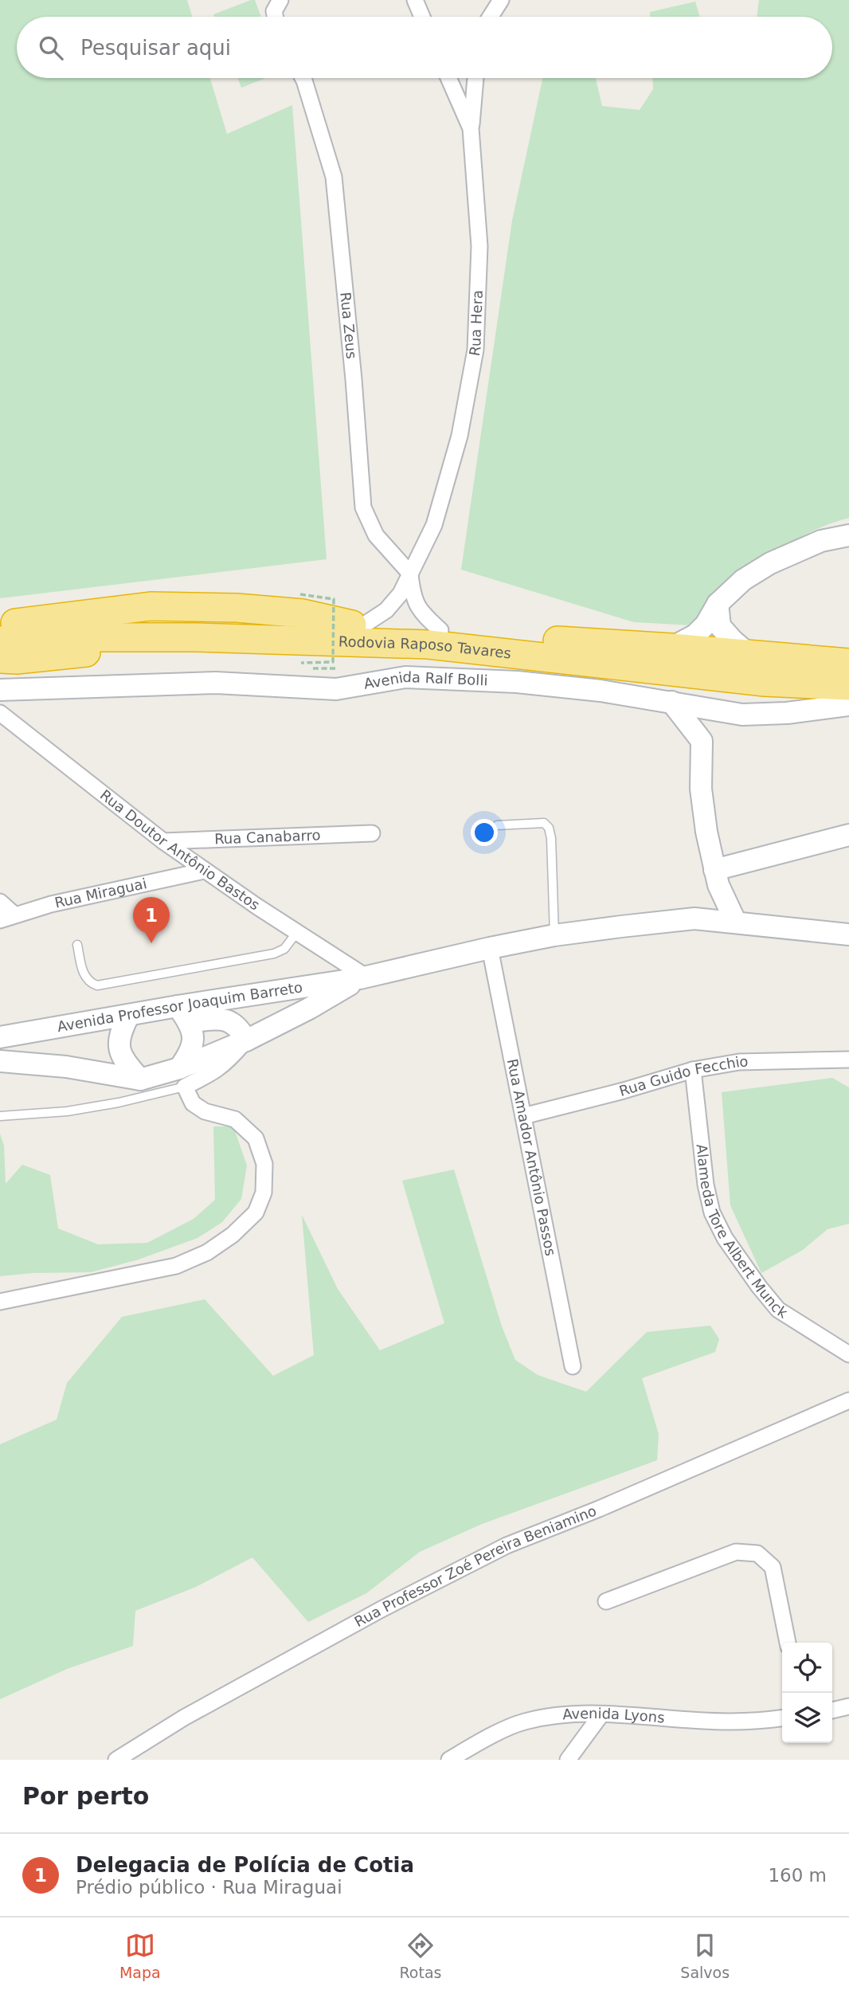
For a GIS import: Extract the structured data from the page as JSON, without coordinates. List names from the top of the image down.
{
  "streets": {
    "highway": ["Rodovia Raposo Tavares"],
    "main road": ["Avenida Ralf Bolli", "Avenida Professor Joaquim Barreto"],
    "street": [
      "Rua Hera",
      "Rua Zeus",
      "Rua Canabarro",
      "Rua Doutor Antônio Bastos",
      "Rua Miraguai",
      "Rua Guido Fecchio",
      "Rua Amador Antônio Passos",
      "Alameda Tore Albert Munck",
      "Rua Professor Zoé Pereira Beniamino",
      "Avenida Lyons"
    ]
  },
  "crossings": [
    ["Rua Hera", "Rua Zeus"],
    ["Rua Hera", "Rodovia Raposo Tavares"],
    ["Rua Canabarro", "Rua Doutor Antônio Bastos"],
    ["Rua Doutor Antônio Bastos", "Rua Miraguai"],
    ["Rua Doutor Antônio Bastos", "Avenida Professor Joaquim Barreto"],
    ["Avenida Professor Joaquim Barreto", "Rua Amador Antônio Passos"],
    ["Rua Guido Fecchio", "Rua Amador Antônio Passos"],
    ["Rua Guido Fecchio", "Alameda Tore Albert Munck"]
  ],
  "page": {
    "search": "Pesquisar aqui",
    "pins": "1",
    "heading": "Por perto",
    "list": [
      {
        "mark": "1",
        "name": "Delegacia de Polícia de Cotia",
        "note": "Prédio público · Rua Miraguai",
        "value": "160 m"
      }
    ],
    "nav": ["Mapa", "Rotas", "Salvos"]
  }
}
